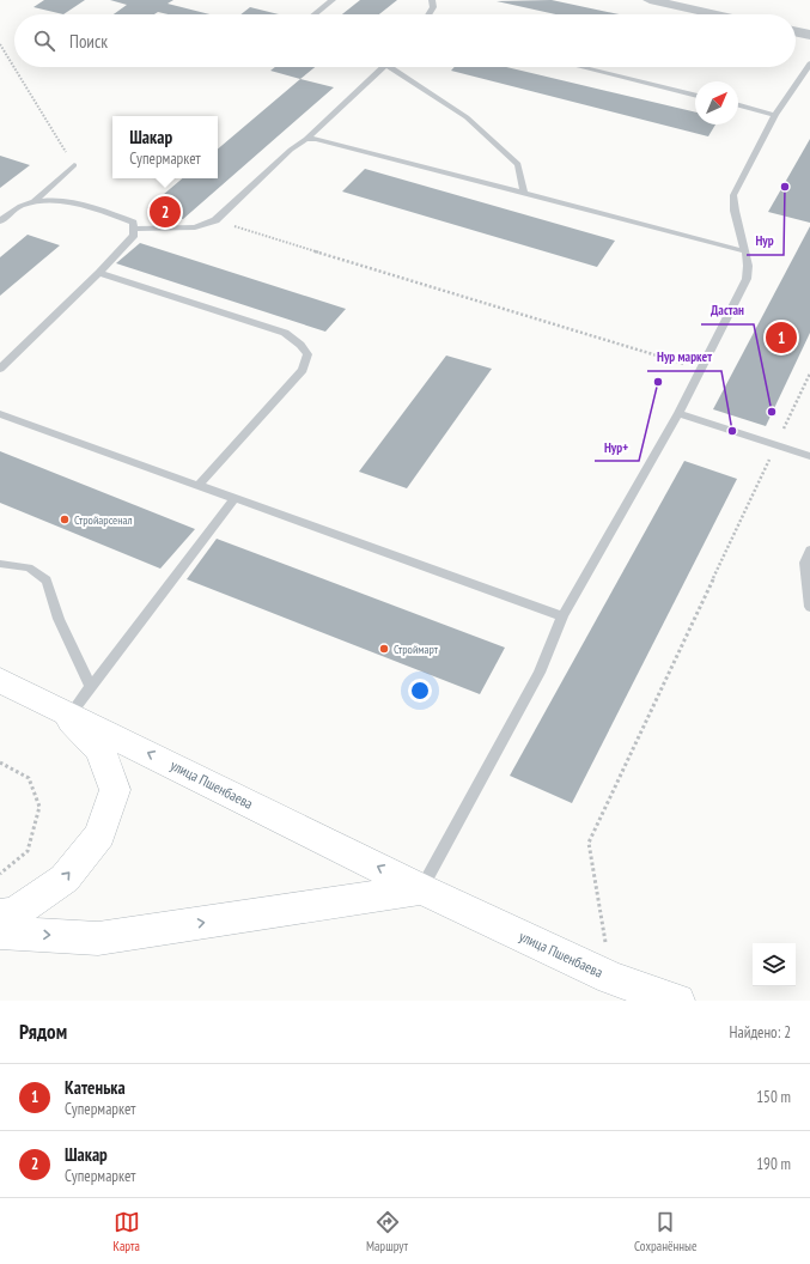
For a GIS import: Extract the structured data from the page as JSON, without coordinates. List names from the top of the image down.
{
  "streets": {
    "main road": ["улица Пшенбаева"]
  },
  "one_way": ["улица Пшенбаева"],
  "places": [
    "Нур",
    "Нур+",
    "Дастан",
    "Нур маркет",
    "Стройарсенал",
    "Строймарт"
  ],
  "north": "top right",
  "page": {
    "search": "Поиск",
    "popup": ["Шакар", "Супермаркет"],
    "pins": ["2", "1"],
    "heading": ["Рядом", "Найдено: 2"],
    "list": [
      {
        "mark": "1",
        "name": "Катенька",
        "note": "Супермаркет",
        "value": "150 m"
      },
      {
        "mark": "2",
        "name": "Шакар",
        "note": "Супермаркет",
        "value": "190 m"
      }
    ],
    "nav": ["Карта", "Маршрут", "Сохранённые"]
  }
}
